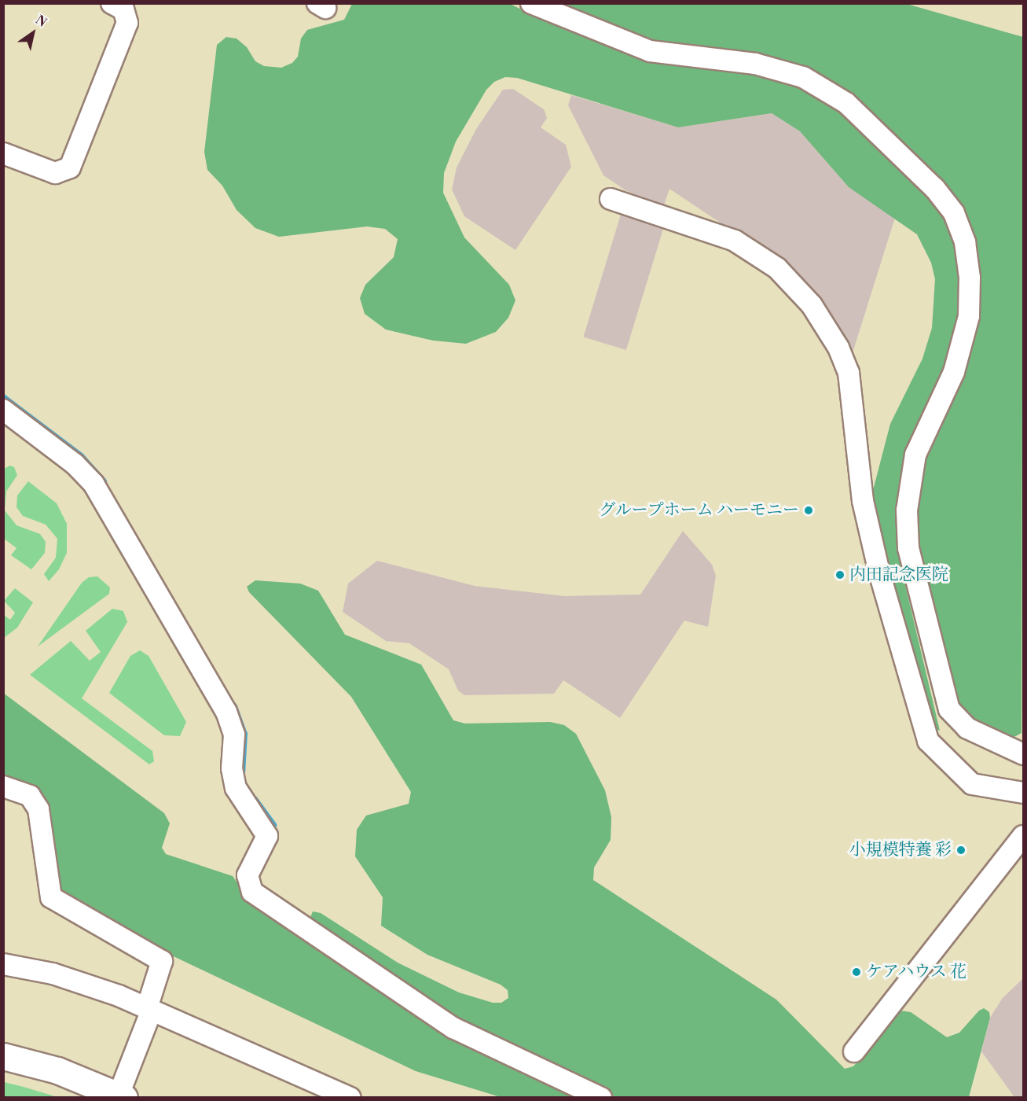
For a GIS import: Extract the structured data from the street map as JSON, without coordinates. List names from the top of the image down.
{
  "places": [
    "グループホーム ハーモニー",
    "内田記念医院",
    "小規模特養 彩",
    "ケアハウス 花"
  ],
  "north": "top right"
}
